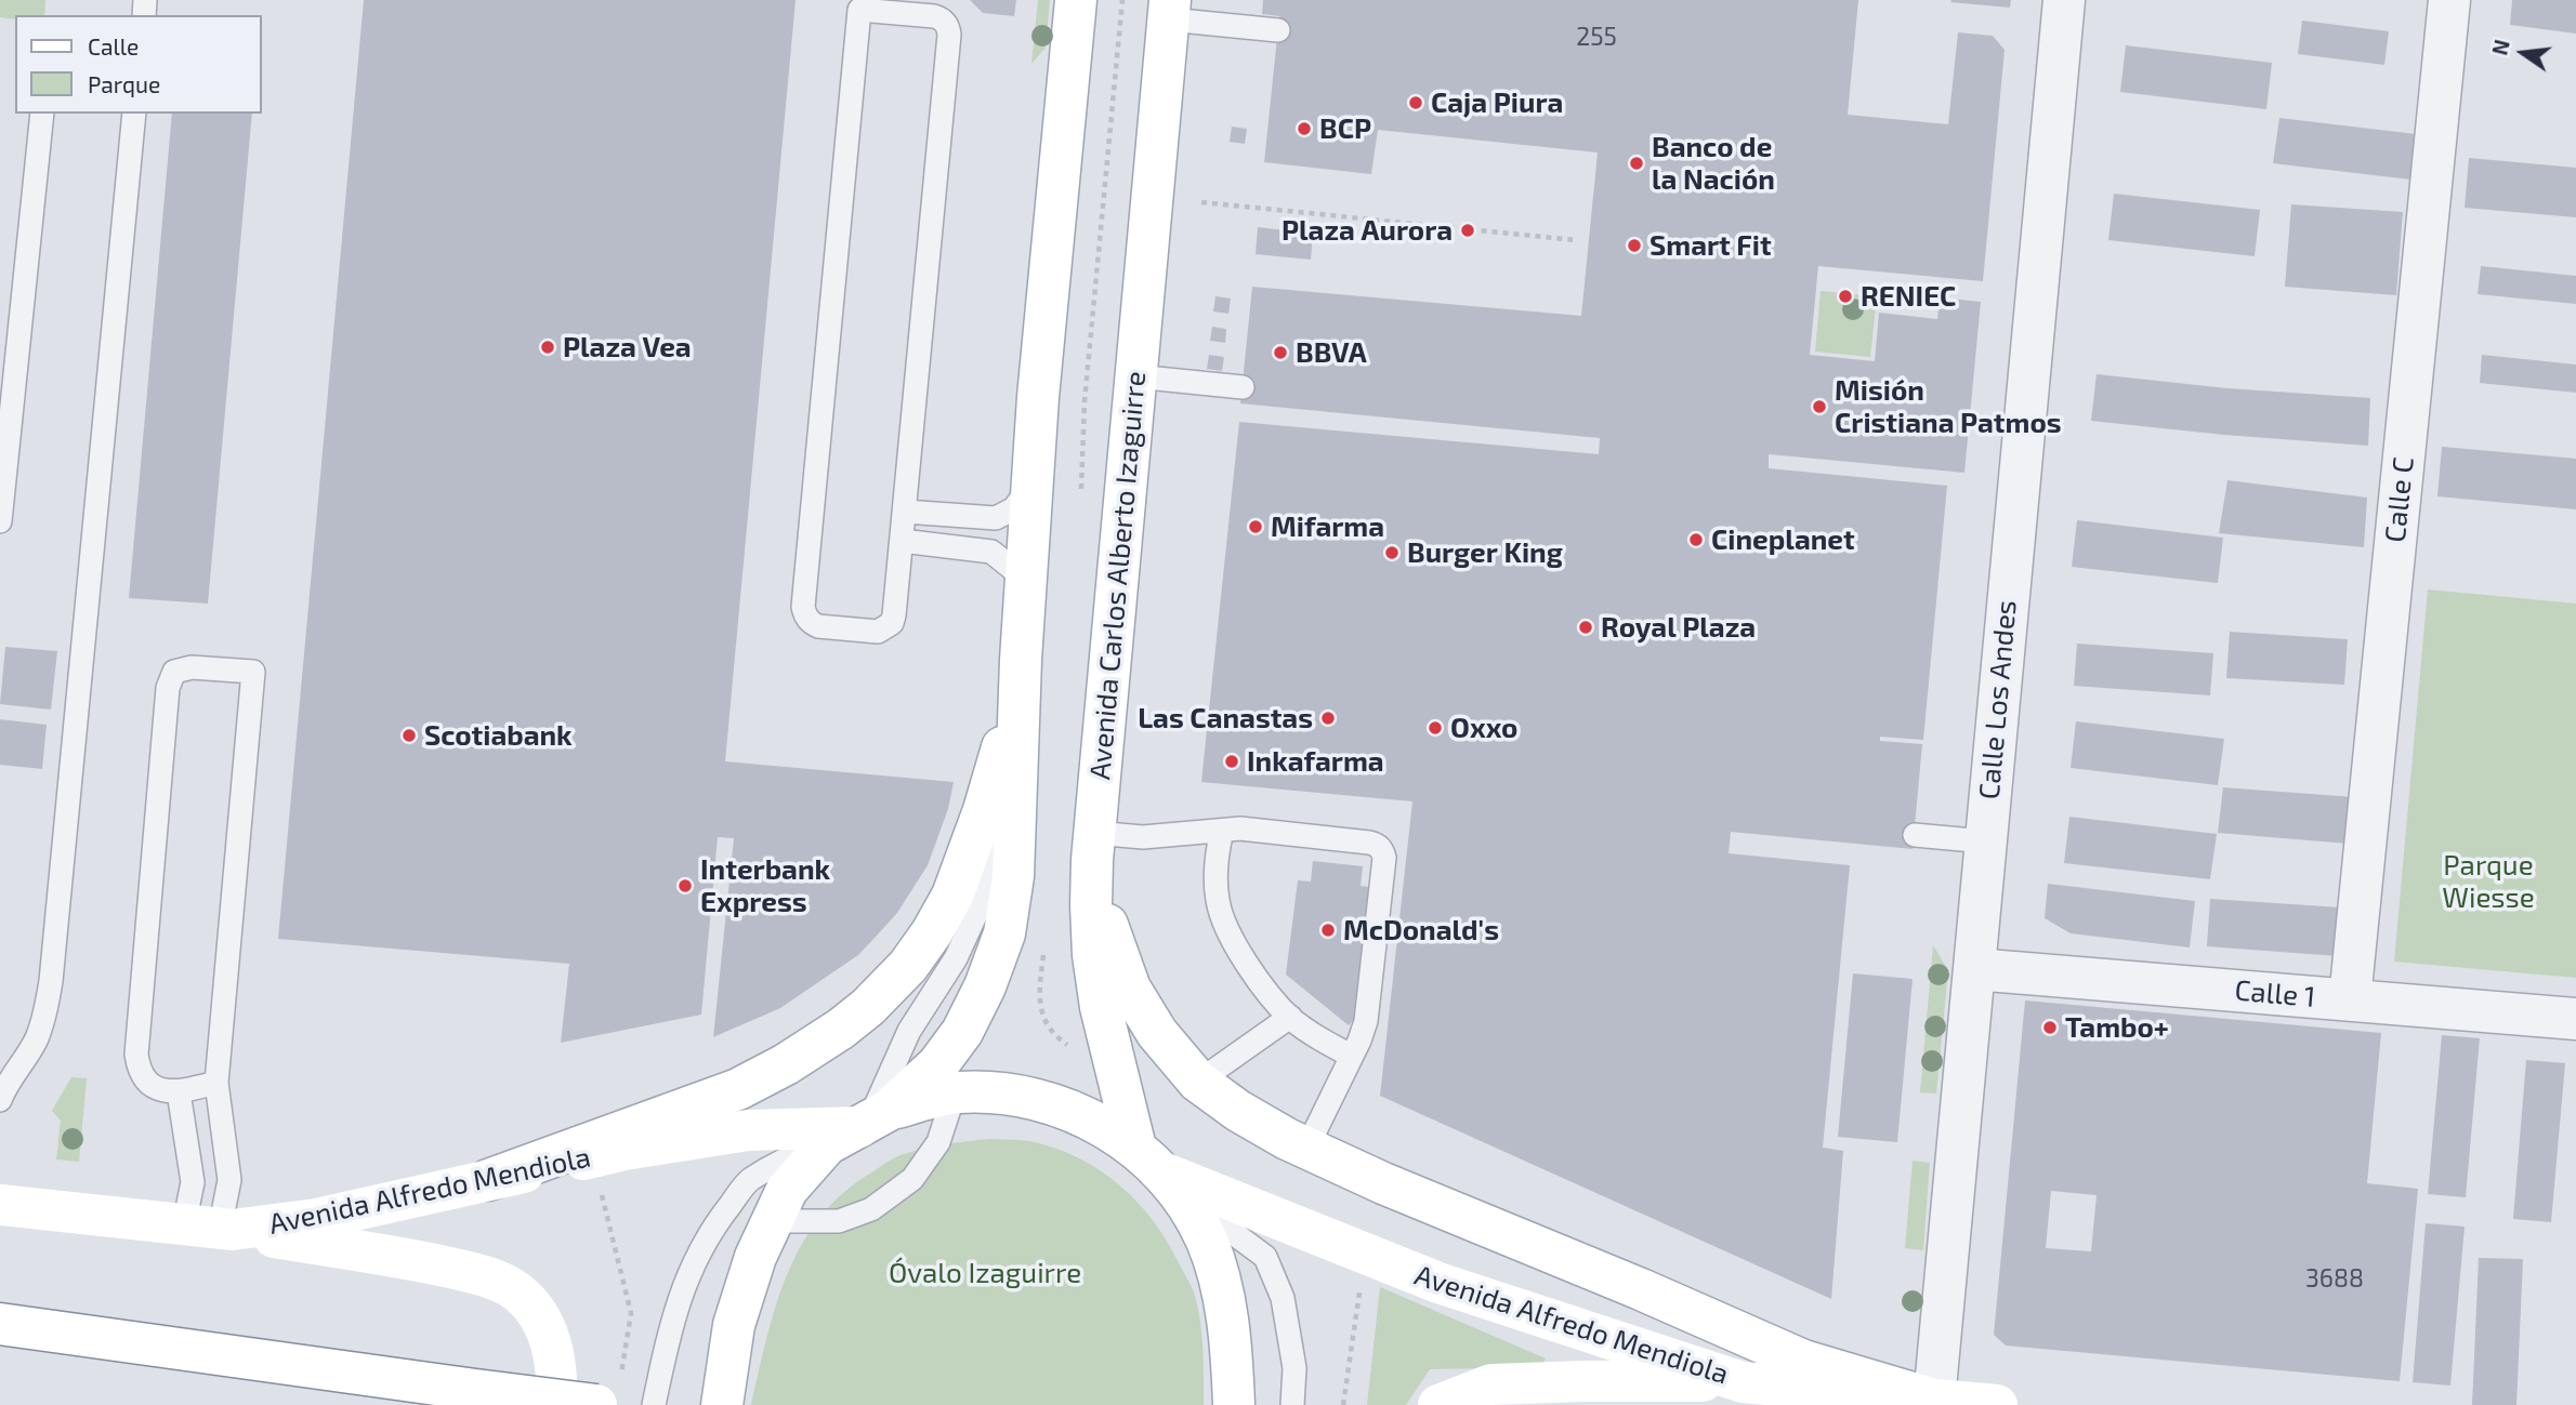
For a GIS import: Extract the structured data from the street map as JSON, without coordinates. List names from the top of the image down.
{
  "streets": {
    "main road": ["Avenida Carlos Alberto Izaguirre", "Avenida Alfredo Mendiola"],
    "street": ["Calle C", "Calle Los Andes", "Calle 1"]
  },
  "crossings": [
    ["Calle C", "Calle 1"],
    ["Avenida Carlos Alberto Izaguirre", "Avenida Alfredo Mendiola"],
    ["Calle Los Andes", "Calle 1"],
    ["Calle Los Andes", "Avenida Alfredo Mendiola"]
  ],
  "parks": ["Parque Wiesse", "Óvalo Izaguirre"],
  "places": [
    "Caja Piura",
    "BCP",
    "Banco de la Nación",
    "Plaza Aurora",
    "Smart Fit",
    "RENIEC",
    "Plaza Vea",
    "BBVA",
    "Misión Cristiana Patmos",
    "Mifarma",
    "Cineplanet",
    "Burger King",
    "Royal Plaza",
    "Las Canastas",
    "Oxxo",
    "Scotiabank",
    "Inkafarma",
    "Interbank Express",
    "McDonald's",
    "Tambo+"
  ],
  "house_numbers": ["255", "3688"],
  "legend": ["Calle", "Parque"],
  "north": "left"
}
